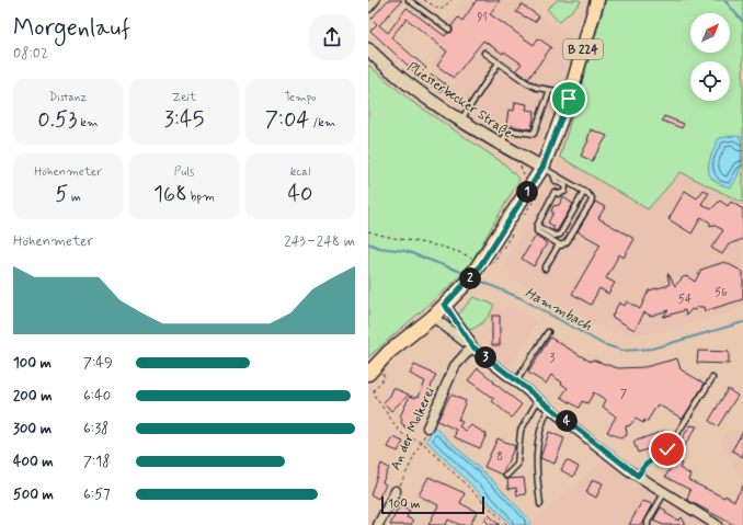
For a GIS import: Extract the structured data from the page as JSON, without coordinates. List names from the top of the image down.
{
  "streets": {
    "main road": ["B 224", "Pliesterbecker Straße"],
    "street": ["An der Molkerei"]
  },
  "crossings": [
    ["B 224", "Pliesterbecker Straße"]
  ],
  "water": ["Hammbach"],
  "house_numbers": [
    "91",
    "56",
    "54",
    "3",
    "7",
    "8"
  ],
  "scale_bar": "100 m",
  "north": "top right",
  "page": {
    "heading": ["Morgenlauf", "08:02"],
    "stats": [
      ["Distanz", "0.53 km"],
      ["Zeit", "3:45"],
      ["Tempo", "7:04 /km"],
      ["Höhenmeter", "5 m"],
      ["Puls", "168 bpm"],
      ["kcal", "40"]
    ],
    "pins": [
      "1",
      "2",
      "3",
      "4"
    ],
    "chart": ["Höhenmeter", "243–248 m"],
    "list": [
      {
        "name": "100 m",
        "note": "7:49"
      },
      {
        "name": "200 m",
        "note": "6:40"
      },
      {
        "name": "300 m",
        "note": "6:38"
      },
      {
        "name": "400 m",
        "note": "7:18"
      },
      {
        "name": "500 m",
        "note": "6:57"
      }
    ],
    "scale": "100 m"
  }
}
